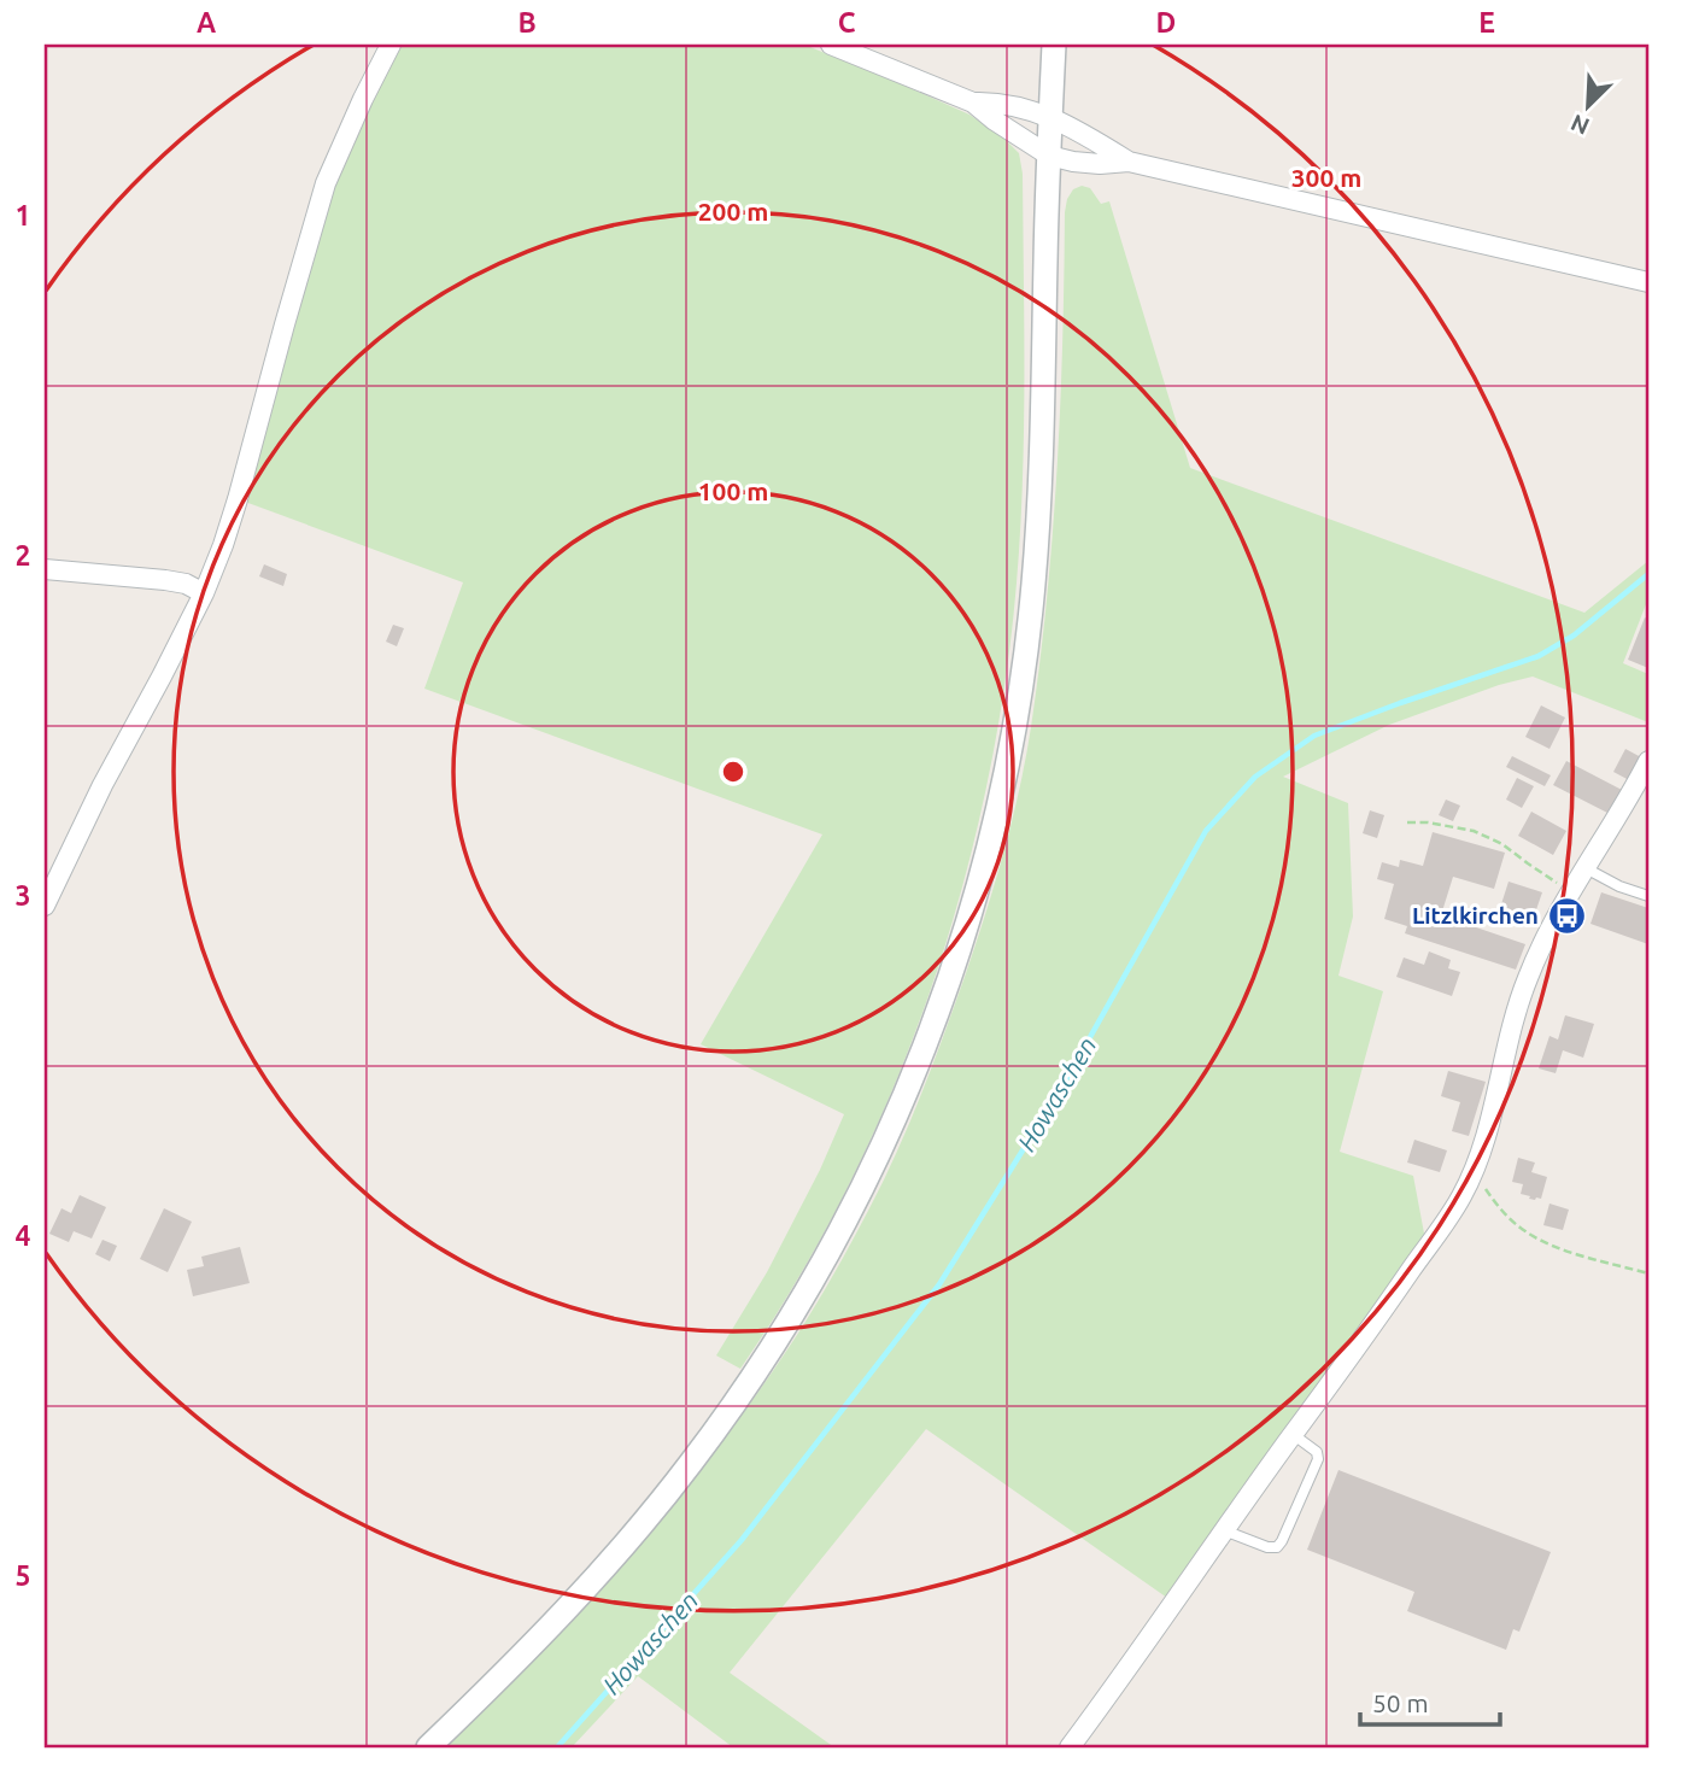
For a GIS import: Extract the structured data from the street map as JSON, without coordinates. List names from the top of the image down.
{
  "water": ["Howaschen"],
  "places": {
    "bus stop": ["Litzlkirchen"]
  },
  "scale_bar": "50 m",
  "north": "bottom left",
  "grid": {
    "columns": [
      "A",
      "B",
      "C",
      "D",
      "E"
    ],
    "rows": [
      "1",
      "2",
      "3",
      "4",
      "5"
    ]
  },
  "rings": ["300 m", "200 m", "100 m"]
}
